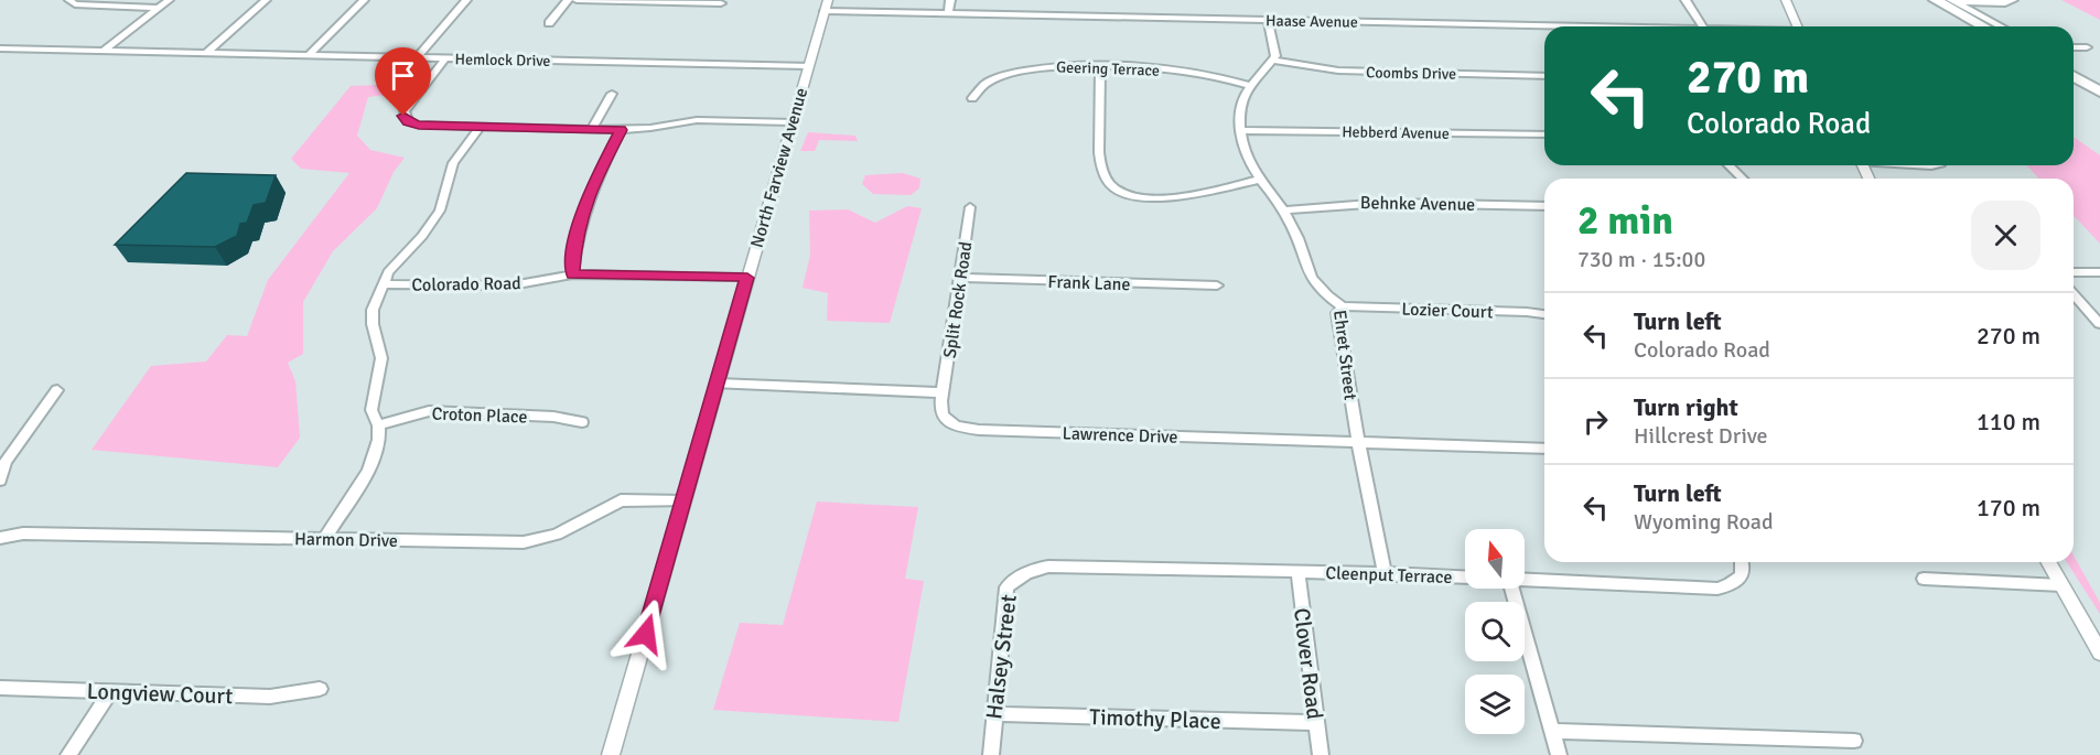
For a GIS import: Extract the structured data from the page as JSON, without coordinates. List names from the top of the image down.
{
  "streets": {
    "street": [
      "Haase Avenue",
      "Hemlock Drive",
      "Geering Terrace",
      "Coombs Drive",
      "Hebberd Avenue",
      "North Farview Avenue",
      "Behnke Avenue",
      "Frank Lane",
      "Colorado Road",
      "Split Rock Road",
      "Lozier Court",
      "Ehret Street",
      "Croton Place",
      "Lawrence Drive",
      "Harmon Drive",
      "Cleenput Terrace",
      "Halsey Street",
      "Clover Road",
      "Longview Court",
      "Timothy Place"
    ]
  },
  "crossings": [
    ["Haase Avenue", "North Farview Avenue"],
    ["Hemlock Drive", "North Farview Avenue"],
    ["Geering Terrace", "Ehret Street"],
    ["Coombs Drive", "Ehret Street"],
    ["Hebberd Avenue", "Ehret Street"],
    ["North Farview Avenue", "Colorado Road"],
    ["North Farview Avenue", "Harmon Drive"],
    ["Behnke Avenue", "Ehret Street"],
    ["Frank Lane", "Split Rock Road"],
    ["Split Rock Road", "Lawrence Drive"],
    ["Lozier Court", "Ehret Street"],
    ["Ehret Street", "Lawrence Drive"],
    ["Ehret Street", "Cleenput Terrace"],
    ["Cleenput Terrace", "Halsey Street"],
    ["Cleenput Terrace", "Clover Road"],
    ["Halsey Street", "Timothy Place"],
    ["Clover Road", "Timothy Place"]
  ],
  "north": "top",
  "page": {
    "turn": ["270 m", "Colorado Road"],
    "heading": ["2 min", "730 m · 15:00"],
    "list": [
      {
        "name": "Turn left",
        "note": "Colorado Road",
        "value": "270 m"
      },
      {
        "name": "Turn right",
        "note": "Hillcrest Drive",
        "value": "110 m"
      },
      {
        "name": "Turn left",
        "note": "Wyoming Road",
        "value": "170 m"
      }
    ]
  }
}
